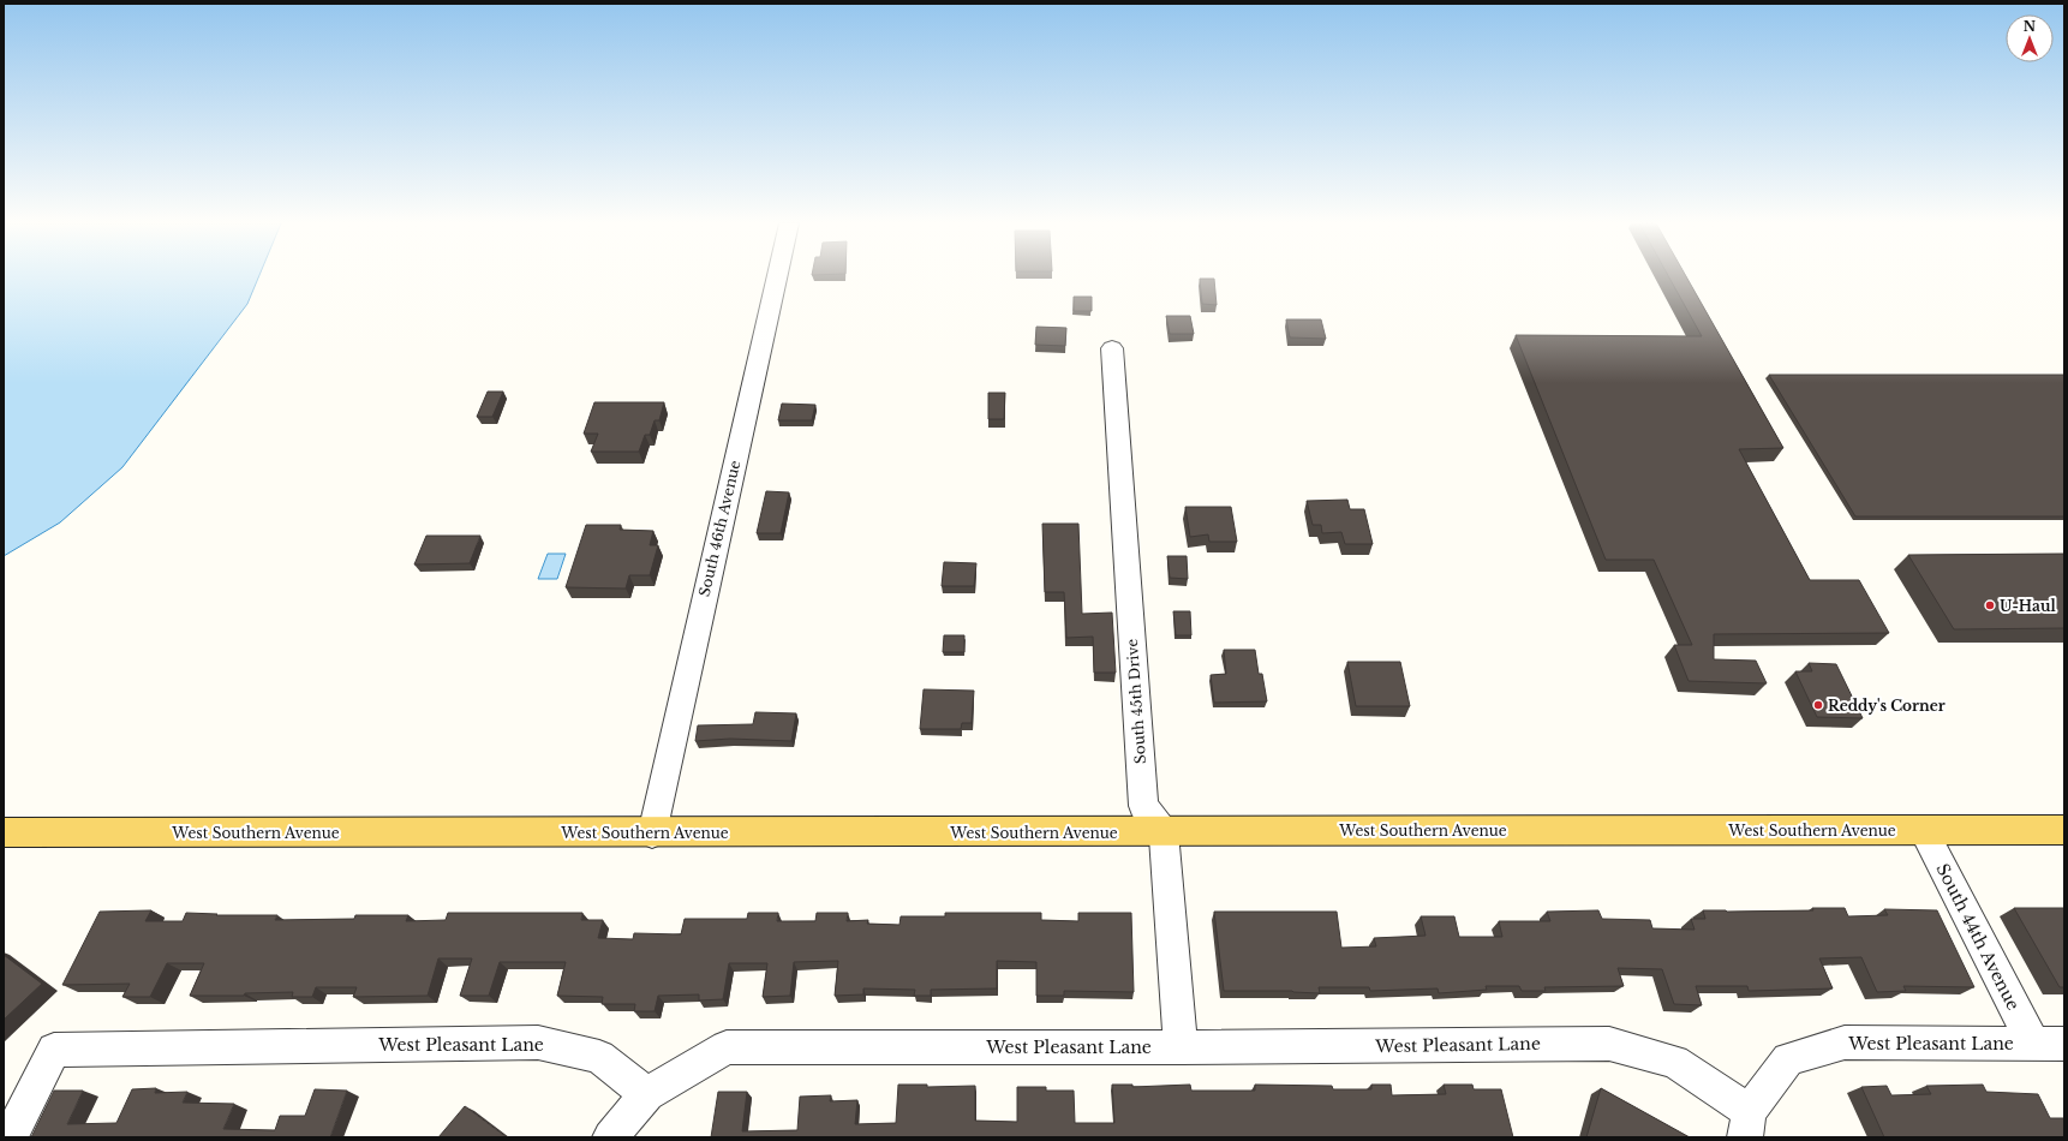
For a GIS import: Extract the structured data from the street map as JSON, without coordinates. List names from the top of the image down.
{
  "streets": {
    "main road": ["West Southern Avenue"],
    "street": [
      "South 46th Avenue",
      "South 45th Drive",
      "South 44th Avenue",
      "West Pleasant Lane"
    ]
  },
  "crossings": [
    ["South 46th Avenue", "West Southern Avenue"],
    ["South 45th Drive", "West Southern Avenue"],
    ["West Southern Avenue", "South 44th Avenue"],
    ["South 44th Avenue", "West Pleasant Lane"]
  ],
  "places": ["U-Haul", "Reddy's Corner"],
  "north": "top"
}
